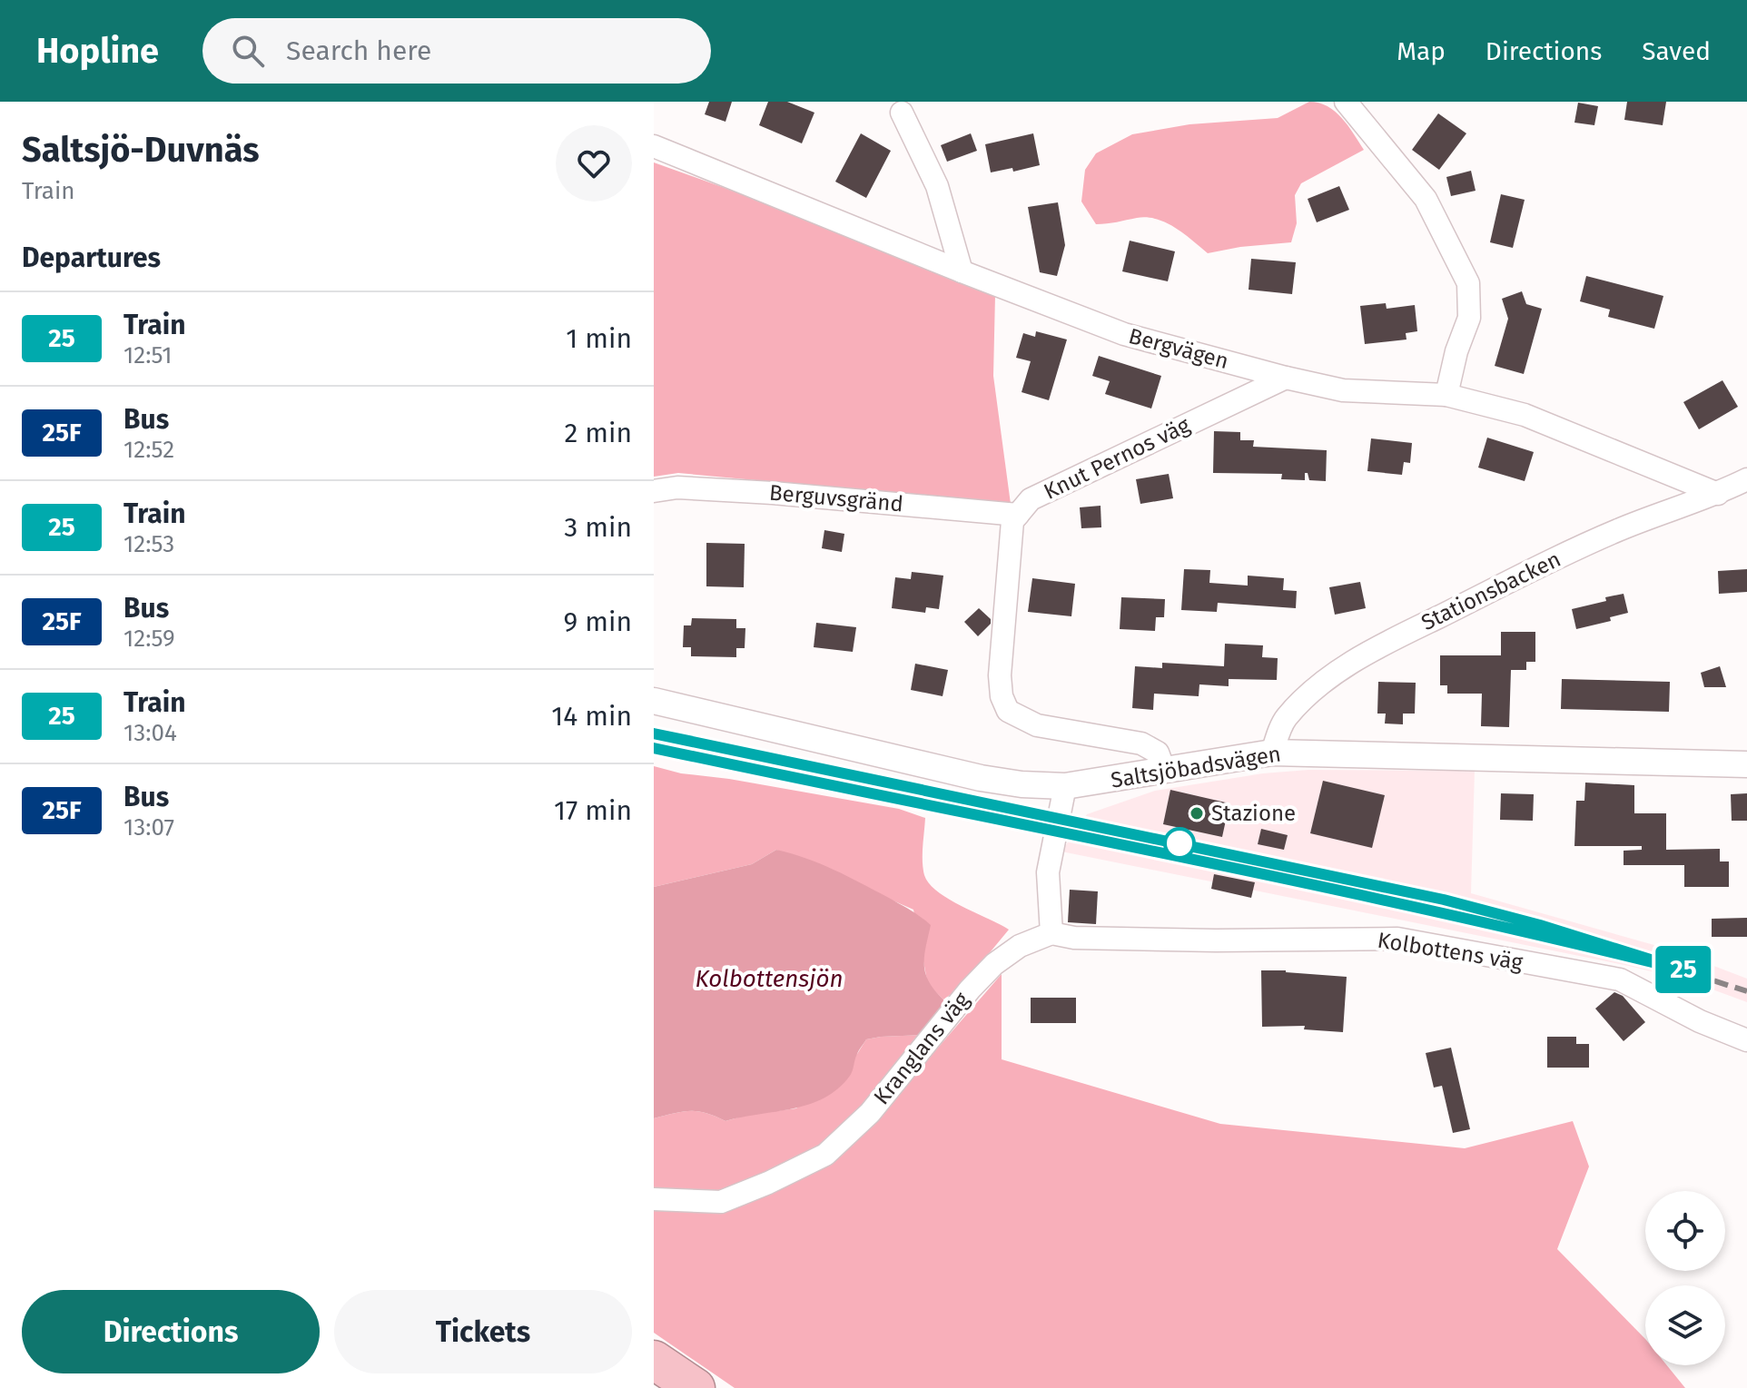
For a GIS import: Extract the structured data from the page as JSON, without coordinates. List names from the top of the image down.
{
  "streets": {
    "street": [
      "Bergvägen",
      "Knut Pernos väg",
      "Berguvsgränd",
      "Stationsbacken",
      "Saltsjöbadsvägen",
      "Kolbottens väg",
      "Kranglans väg"
    ]
  },
  "crossings": [
    ["Bergvägen", "Knut Pernos väg"],
    ["Bergvägen", "Stationsbacken"],
    ["Knut Pernos väg", "Berguvsgränd"],
    ["Stationsbacken", "Saltsjöbadsvägen"],
    ["Kolbottens väg", "Kranglans väg"]
  ],
  "water": ["Kolbottensjön"],
  "places": ["Stazione"],
  "page": {
    "header": "Hopline",
    "search": "Search here",
    "nav": ["Map", "Directions", "Saved"],
    "heading": [
      ["Saltsjö-Duvnäs", "Train"],
      "Departures"
    ],
    "on_map": "25",
    "list": [
      {
        "mark": "25",
        "name": "Train",
        "note": "12:51",
        "value": "1 min"
      },
      {
        "mark": "25F",
        "name": "Bus",
        "note": "12:52",
        "value": "2 min"
      },
      {
        "mark": "25",
        "name": "Train",
        "note": "12:53",
        "value": "3 min"
      },
      {
        "mark": "25F",
        "name": "Bus",
        "note": "12:59",
        "value": "9 min"
      },
      {
        "mark": "25",
        "name": "Train",
        "note": "13:04",
        "value": "14 min"
      },
      {
        "mark": "25F",
        "name": "Bus",
        "note": "13:07",
        "value": "17 min"
      }
    ],
    "buttons": ["Directions", "Tickets"]
  }
}
